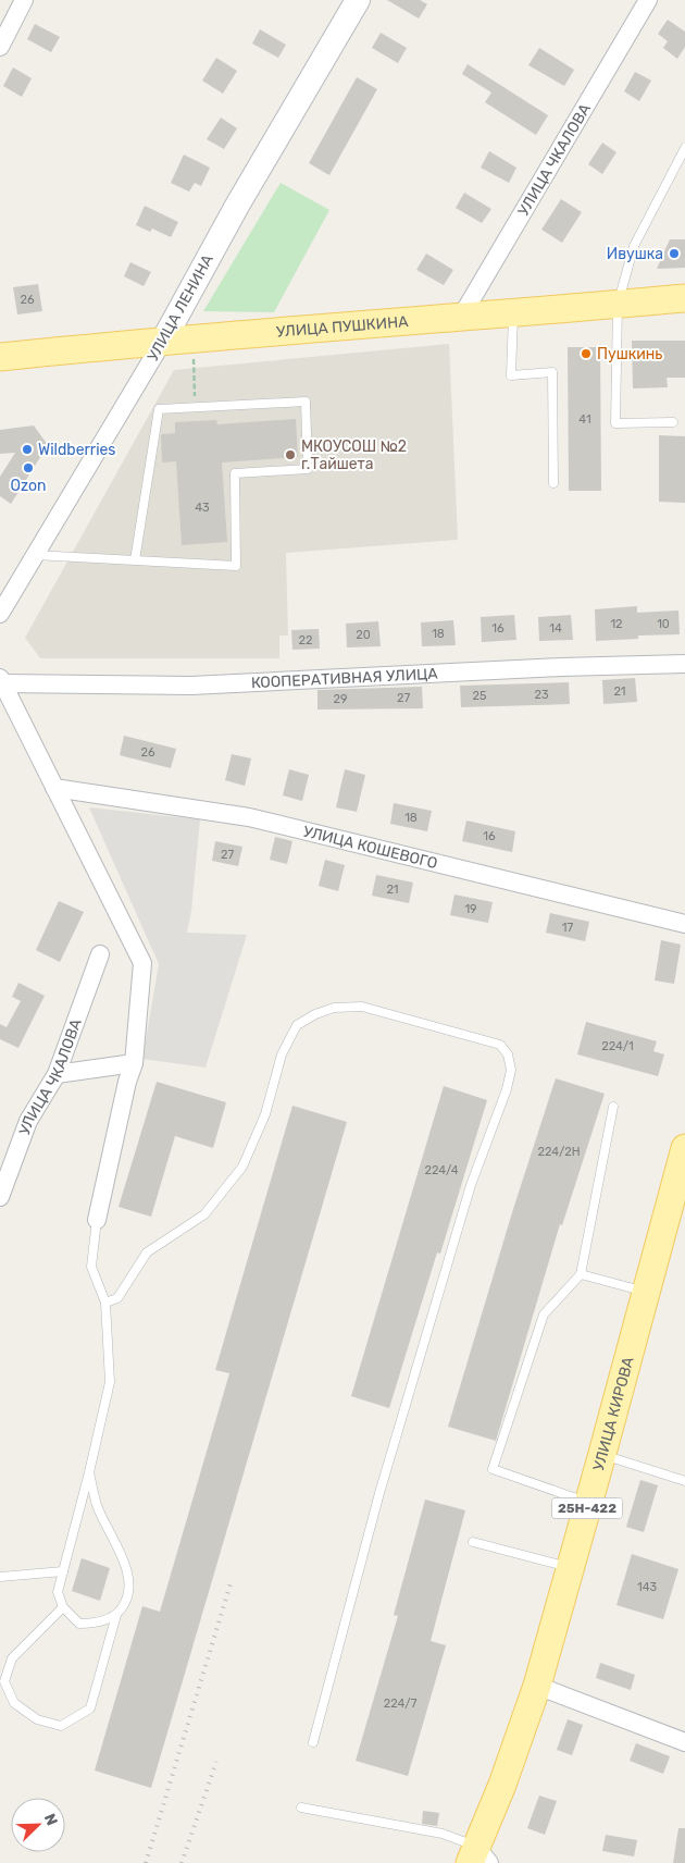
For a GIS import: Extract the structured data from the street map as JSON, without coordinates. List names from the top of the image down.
{
  "streets": {
    "main road": [
      "УЛИЦА ЛЕНИНА",
      "УЛИЦА ПУШКИНА",
      "УЛИЦА КИРОВА",
      "25Н-422"
    ],
    "street": ["УЛИЦА ЧКАЛОВА", "КООПЕРАТИВНАЯ УЛИЦА", "УЛИЦА КОШЕВОГО"]
  },
  "crossings": [
    ["УЛИЦА ЧКАЛОВА", "УЛИЦА ПУШКИНА"],
    ["УЛИЦА ЛЕНИНА", "УЛИЦА ПУШКИНА"]
  ],
  "places": [
    "Ивушка",
    "Пушкинь",
    "Wildberries",
    "МКОУСОШ №2 г.Тайшета",
    "Ozon"
  ],
  "house_numbers": [
    "26",
    "41",
    "43",
    "12",
    "10",
    "16",
    "14",
    "18",
    "20",
    "22",
    "21",
    "23",
    "25",
    "27",
    "29",
    "26",
    "18",
    "16",
    "27",
    "21",
    "19",
    "17",
    "224/1",
    "224/2Н",
    "224/4",
    "143",
    "224/7"
  ],
  "north": "top right"
}
